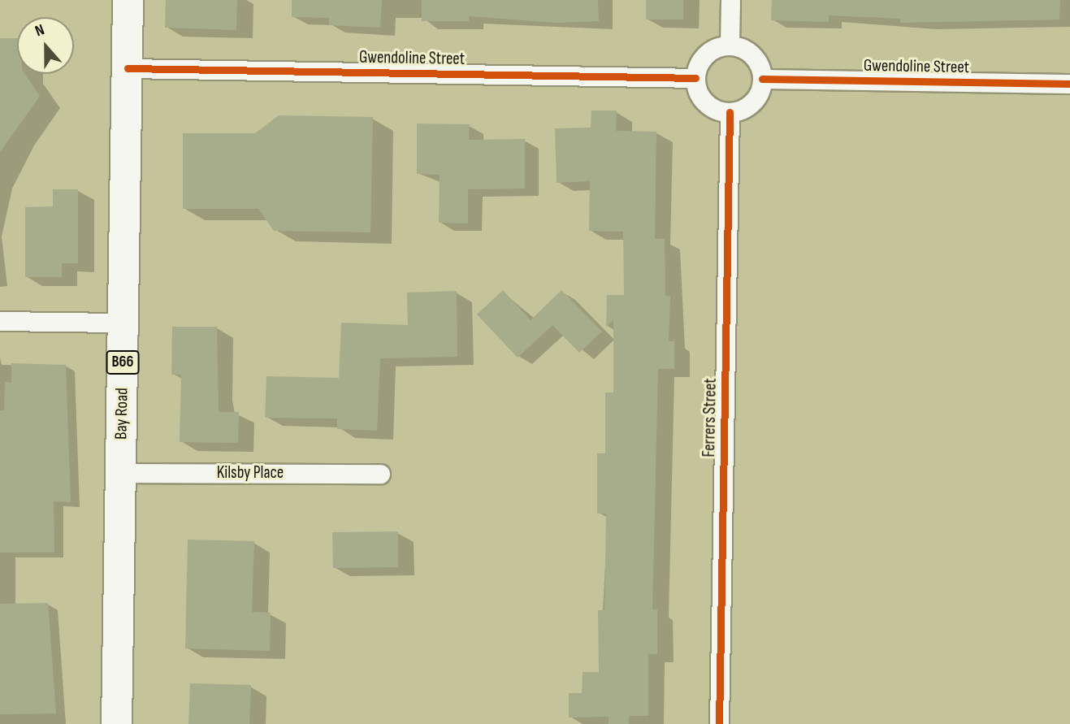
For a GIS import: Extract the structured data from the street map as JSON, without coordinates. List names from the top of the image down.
{
  "streets": {
    "main road": ["B66", "Bay Road"],
    "street": ["Gwendoline Street", "Ferrers Street", "Kilsby Place"]
  },
  "crossings": [
    ["Gwendoline Street", "Bay Road"],
    ["Gwendoline Street", "Ferrers Street"],
    ["Bay Road", "Kilsby Place"]
  ],
  "north": "top"
}
